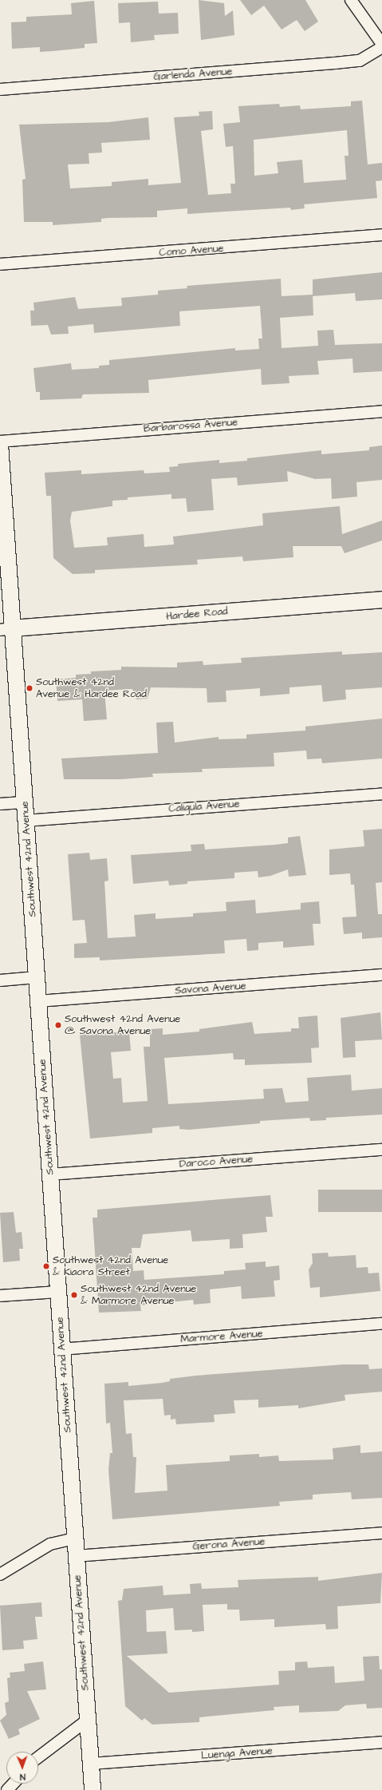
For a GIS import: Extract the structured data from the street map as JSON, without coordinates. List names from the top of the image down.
{
  "streets": {
    "main road": ["Hardee Road", "Southwest 42nd Avenue"],
    "street": [
      "Garlenda Avenue",
      "Como Avenue",
      "Barbarossa Avenue",
      "Caligula Avenue",
      "Savona Avenue",
      "Daroco Avenue",
      "Marmore Avenue",
      "Gerona Avenue",
      "Luenga Avenue"
    ]
  },
  "crossings": [
    ["Hardee Road", "Southwest 42nd Avenue"],
    ["Caligula Avenue", "Southwest 42nd Avenue"],
    ["Southwest 42nd Avenue", "Savona Avenue"],
    ["Southwest 42nd Avenue", "Daroco Avenue"],
    ["Southwest 42nd Avenue", "Marmore Avenue"],
    ["Southwest 42nd Avenue", "Gerona Avenue"],
    ["Southwest 42nd Avenue", "Luenga Avenue"]
  ],
  "places": [
    "Southwest 42nd Avenue & Hardee Road",
    "Southwest 42nd Avenue @ Savona Avenue",
    "Southwest 42nd Avenue & Kiaora Street",
    "Southwest 42nd Avenue & Marmore Avenue"
  ],
  "north": "bottom"
}
